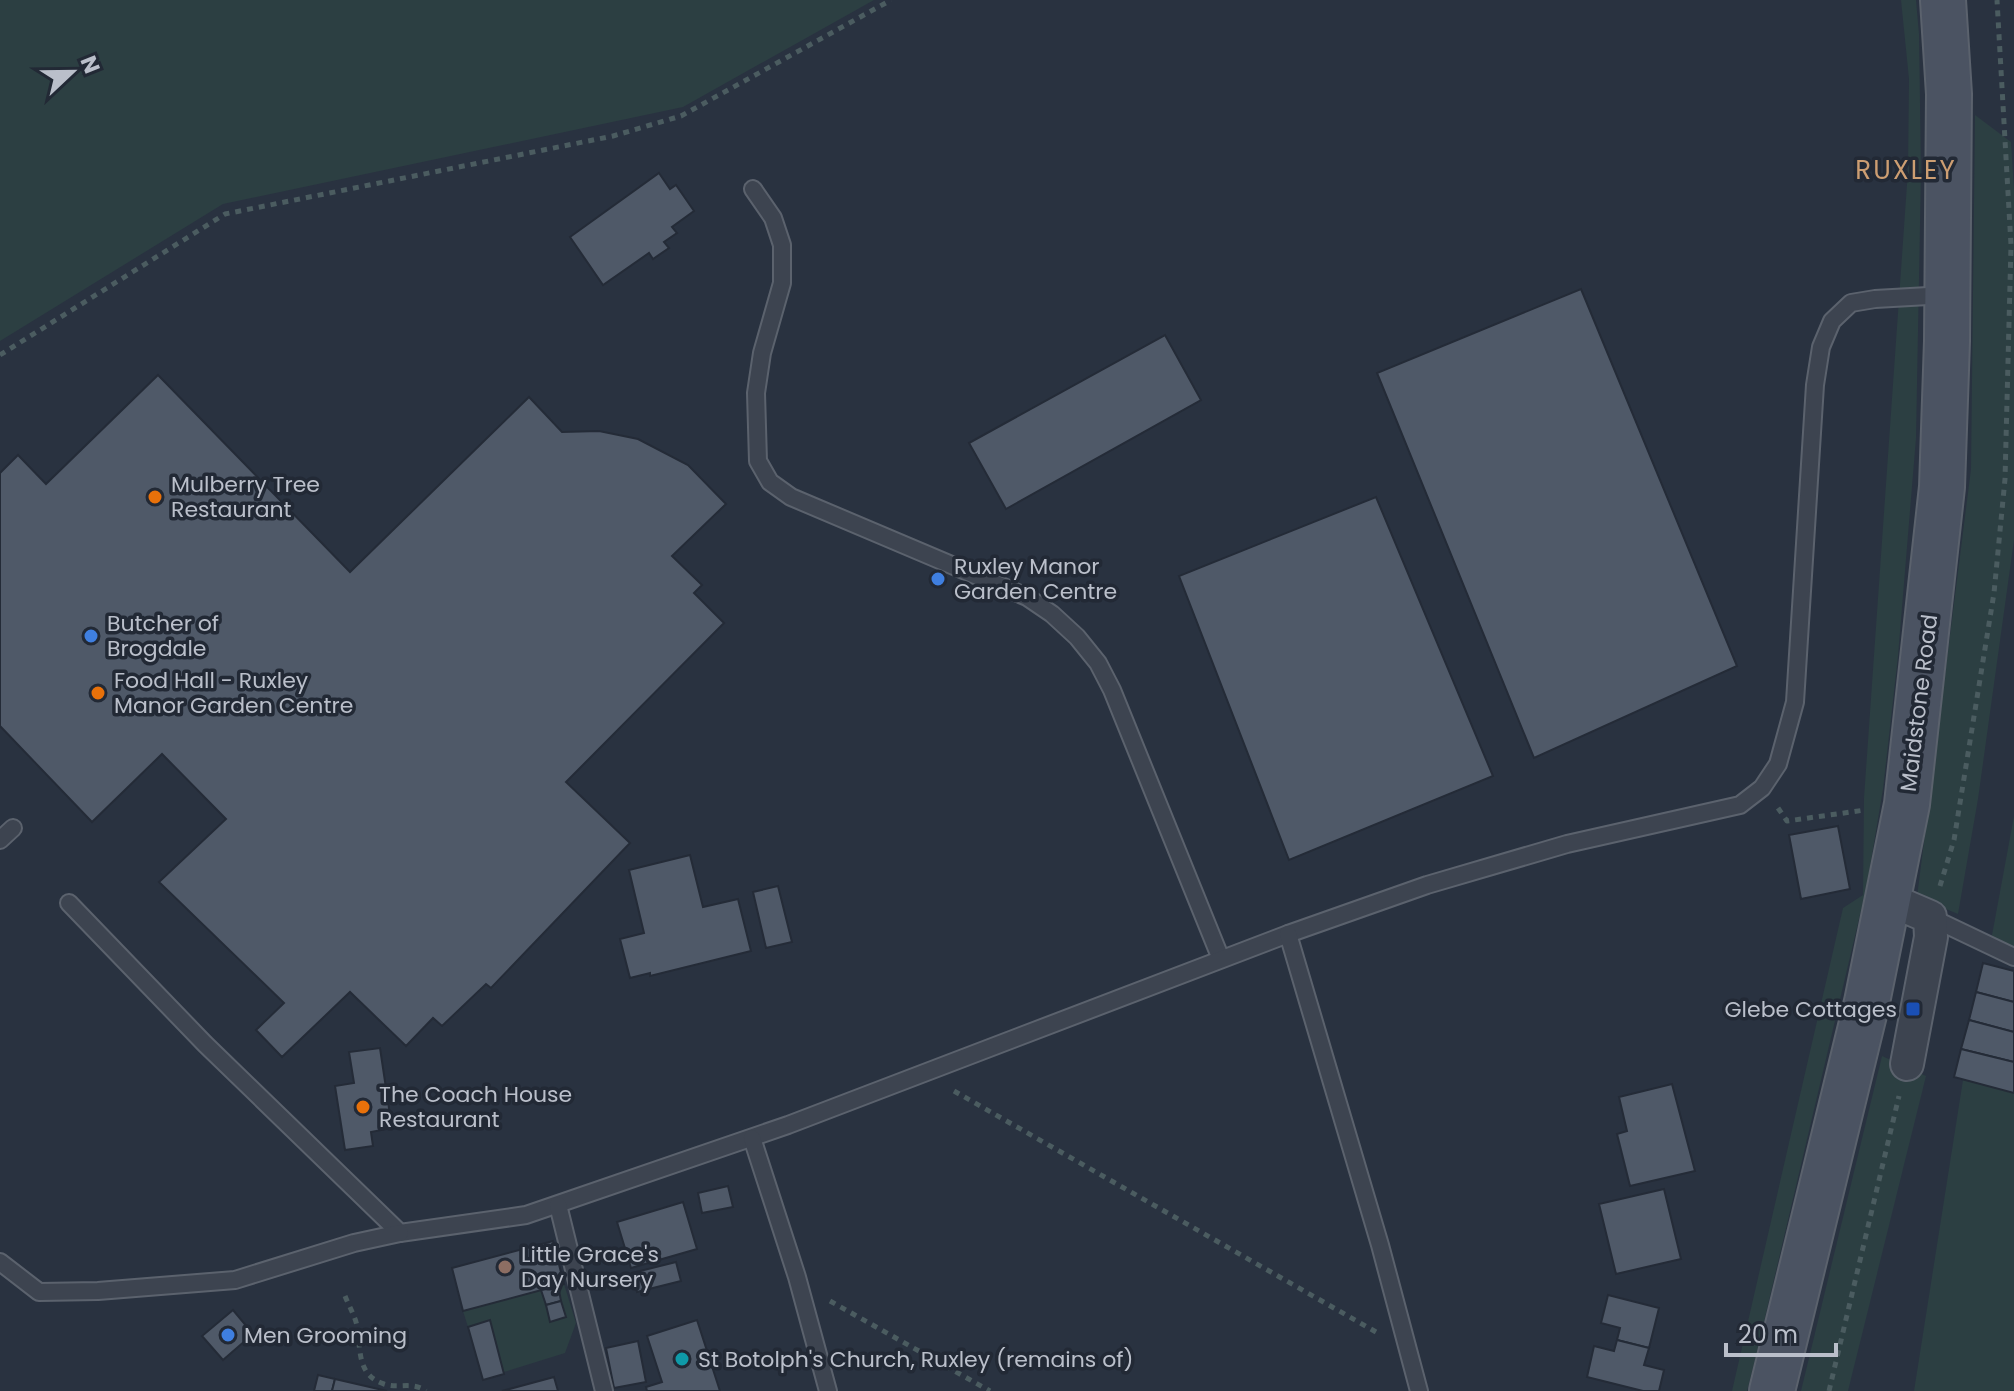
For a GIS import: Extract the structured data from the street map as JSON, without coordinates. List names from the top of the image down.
{
  "streets": {
    "main road": ["Maidstone Road"]
  },
  "districts": ["RUXLEY"],
  "places": {
    "other": [
      "Mulberry Tree Restaurant",
      "Ruxley Manor Garden Centre",
      "Butcher of Brogdale",
      "Food Hall - Ruxley Manor Garden Centre",
      "The Coach House Restaurant",
      "Little Grace's Day Nursery",
      "Men Grooming",
      "St Botolph's Church, Ruxley (remains of)"
    ],
    "transit": ["Glebe Cottages"]
  },
  "scale_bar": "20 m",
  "north": "right"
}
